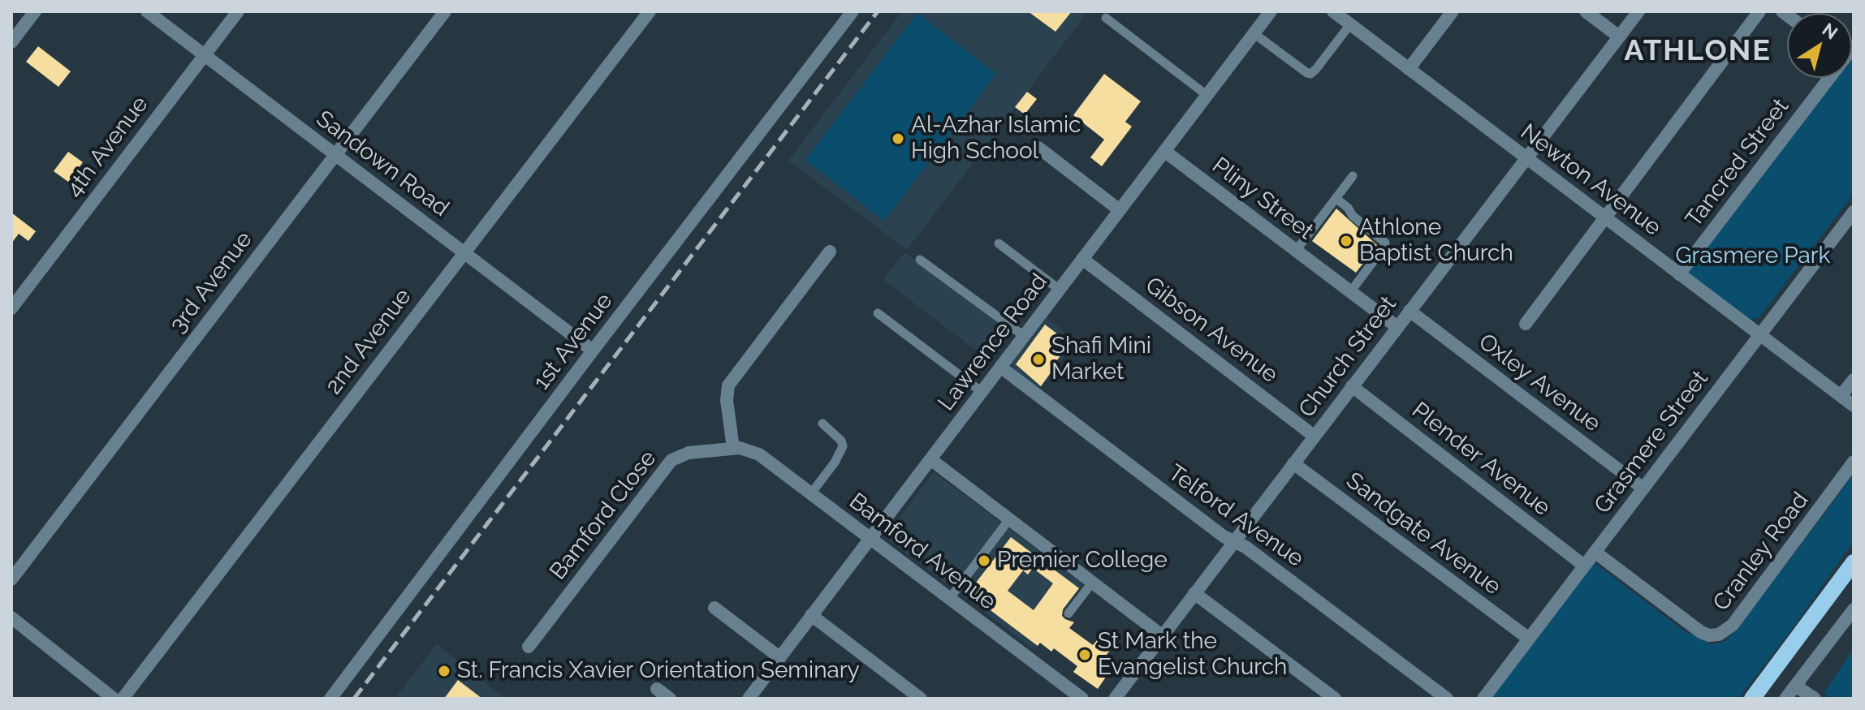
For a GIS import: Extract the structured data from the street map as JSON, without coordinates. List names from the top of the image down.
{
  "streets": {
    "street": [
      "4th Avenue",
      "Tancred Street",
      "Sandown Road",
      "Newton Avenue",
      "Pliny Street",
      "3rd Avenue",
      "Gibson Avenue",
      "2nd Avenue",
      "1st Avenue",
      "Lawrence Road",
      "Church Street",
      "Oxley Avenue",
      "Grasmere Street",
      "Plender Avenue",
      "Bamford Close",
      "Telford Avenue",
      "Sandgate Avenue",
      "Bamford Avenue",
      "Cranley Road"
    ]
  },
  "crossings": [
    ["4th Avenue", "Sandown Road"],
    ["Tancred Street", "Newton Avenue"],
    ["Sandown Road", "3rd Avenue"],
    ["Sandown Road", "2nd Avenue"],
    ["Sandown Road", "1st Avenue"],
    ["Newton Avenue", "Church Street"],
    ["Newton Avenue", "Grasmere Street"],
    ["Pliny Street", "Lawrence Road"],
    ["Pliny Street", "Church Street"],
    ["Gibson Avenue", "Lawrence Road"],
    ["Gibson Avenue", "Church Street"],
    ["Lawrence Road", "Telford Avenue"],
    ["Lawrence Road", "Bamford Avenue"],
    ["Church Street", "Oxley Avenue"],
    ["Church Street", "Plender Avenue"],
    ["Church Street", "Telford Avenue"],
    ["Church Street", "Sandgate Avenue"],
    ["Oxley Avenue", "Grasmere Street"],
    ["Grasmere Street", "Plender Avenue"],
    ["Grasmere Street", "Sandgate Avenue"],
    ["Grasmere Street", "Cranley Road"],
    ["Bamford Close", "Bamford Avenue"]
  ],
  "districts": ["ATHLONE"],
  "parks": ["Grasmere Park"],
  "places": [
    "Al-Azhar Islamic High School",
    "Athlone Baptist Church",
    "Shafi Mini Market",
    "Premier College",
    "St Mark the Evangelist Church",
    "St. Francis Xavier Orientation Seminary"
  ],
  "north": "top right"
}
